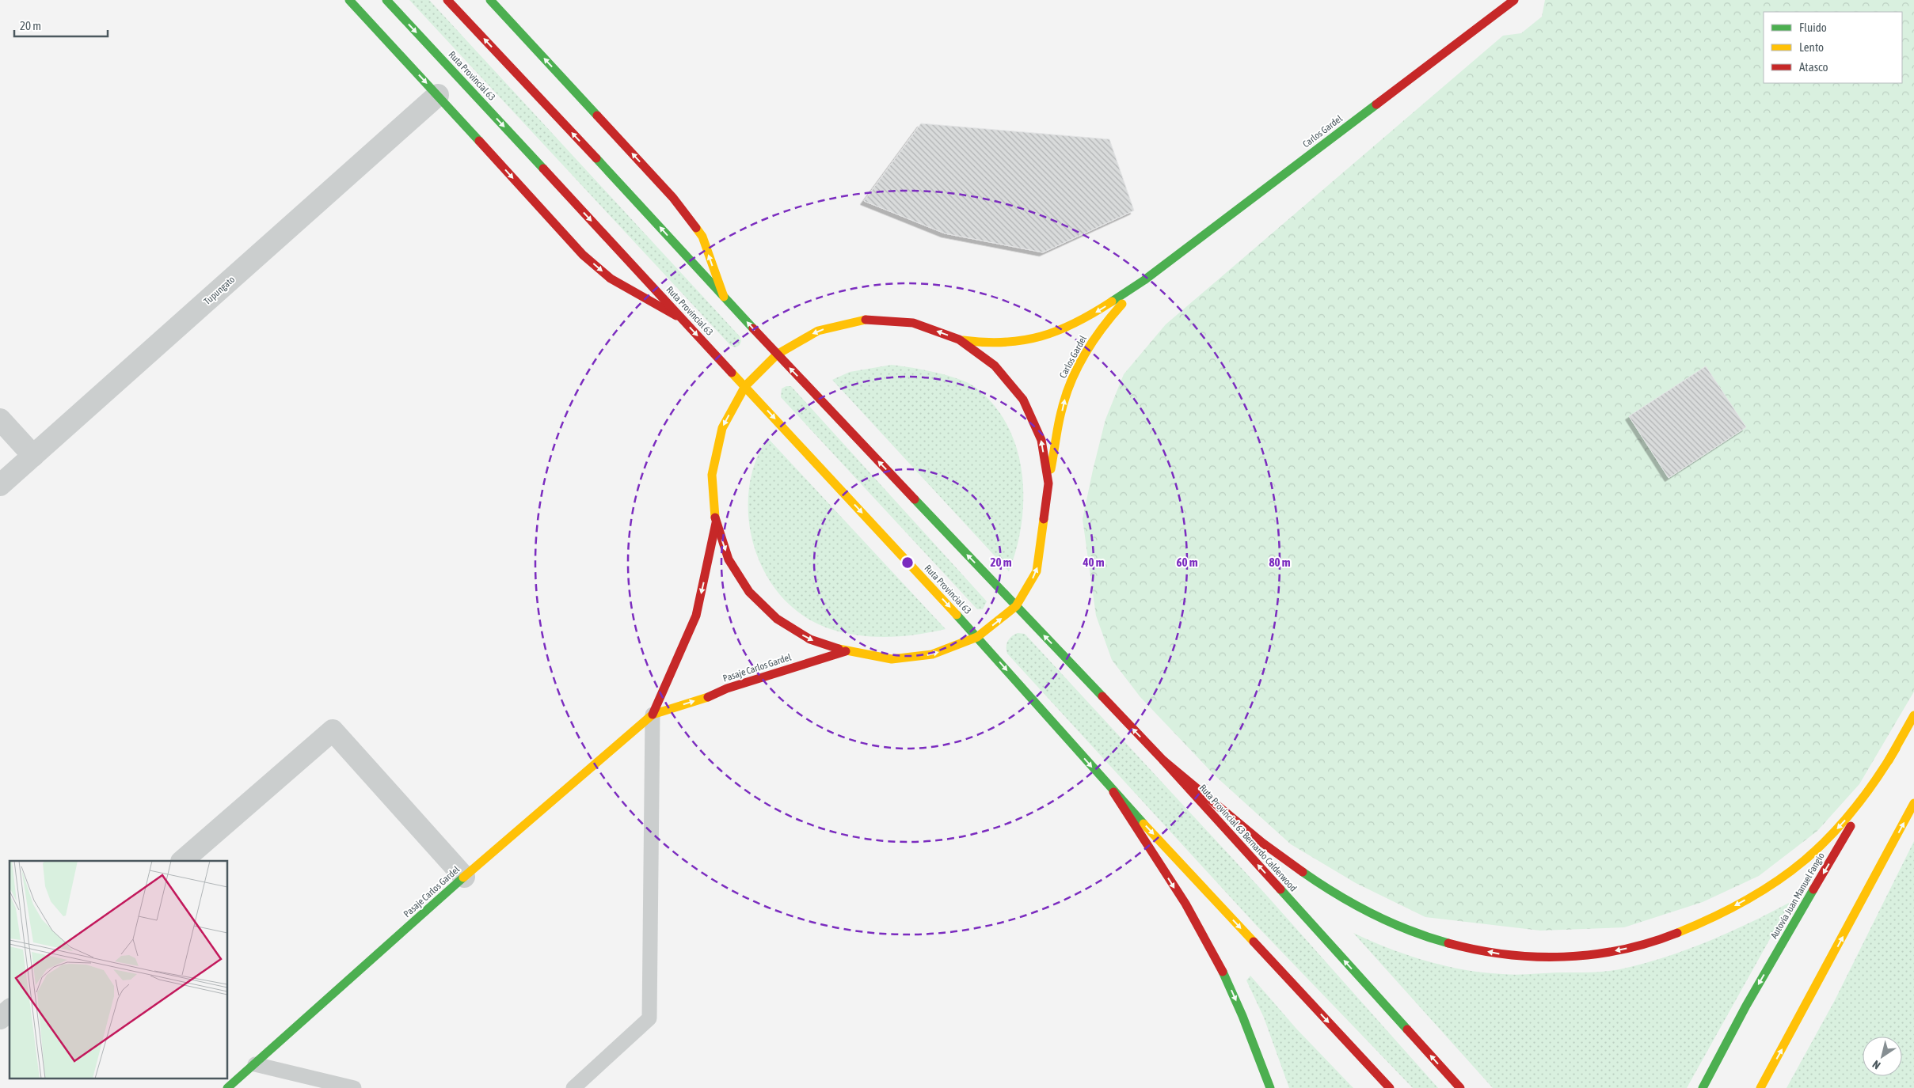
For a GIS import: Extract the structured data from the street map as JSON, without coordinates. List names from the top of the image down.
{
  "streets": {
    "main road": [
      "Ruta Provincial 63",
      "Carlos Gardel",
      "Pasaje Carlos Gardel",
      "Ruta Provincial 63 Bernardo Calderwood",
      "Autovía Juan Manuel Fangio"
    ],
    "street": ["Tupungato"]
  },
  "legend": ["Fluido", "Lento", "Atasco"],
  "scale_bar": "20 m",
  "north": "bottom left",
  "rings": [
    "20 m",
    "40 m",
    "60 m",
    "80 m"
  ]
}
